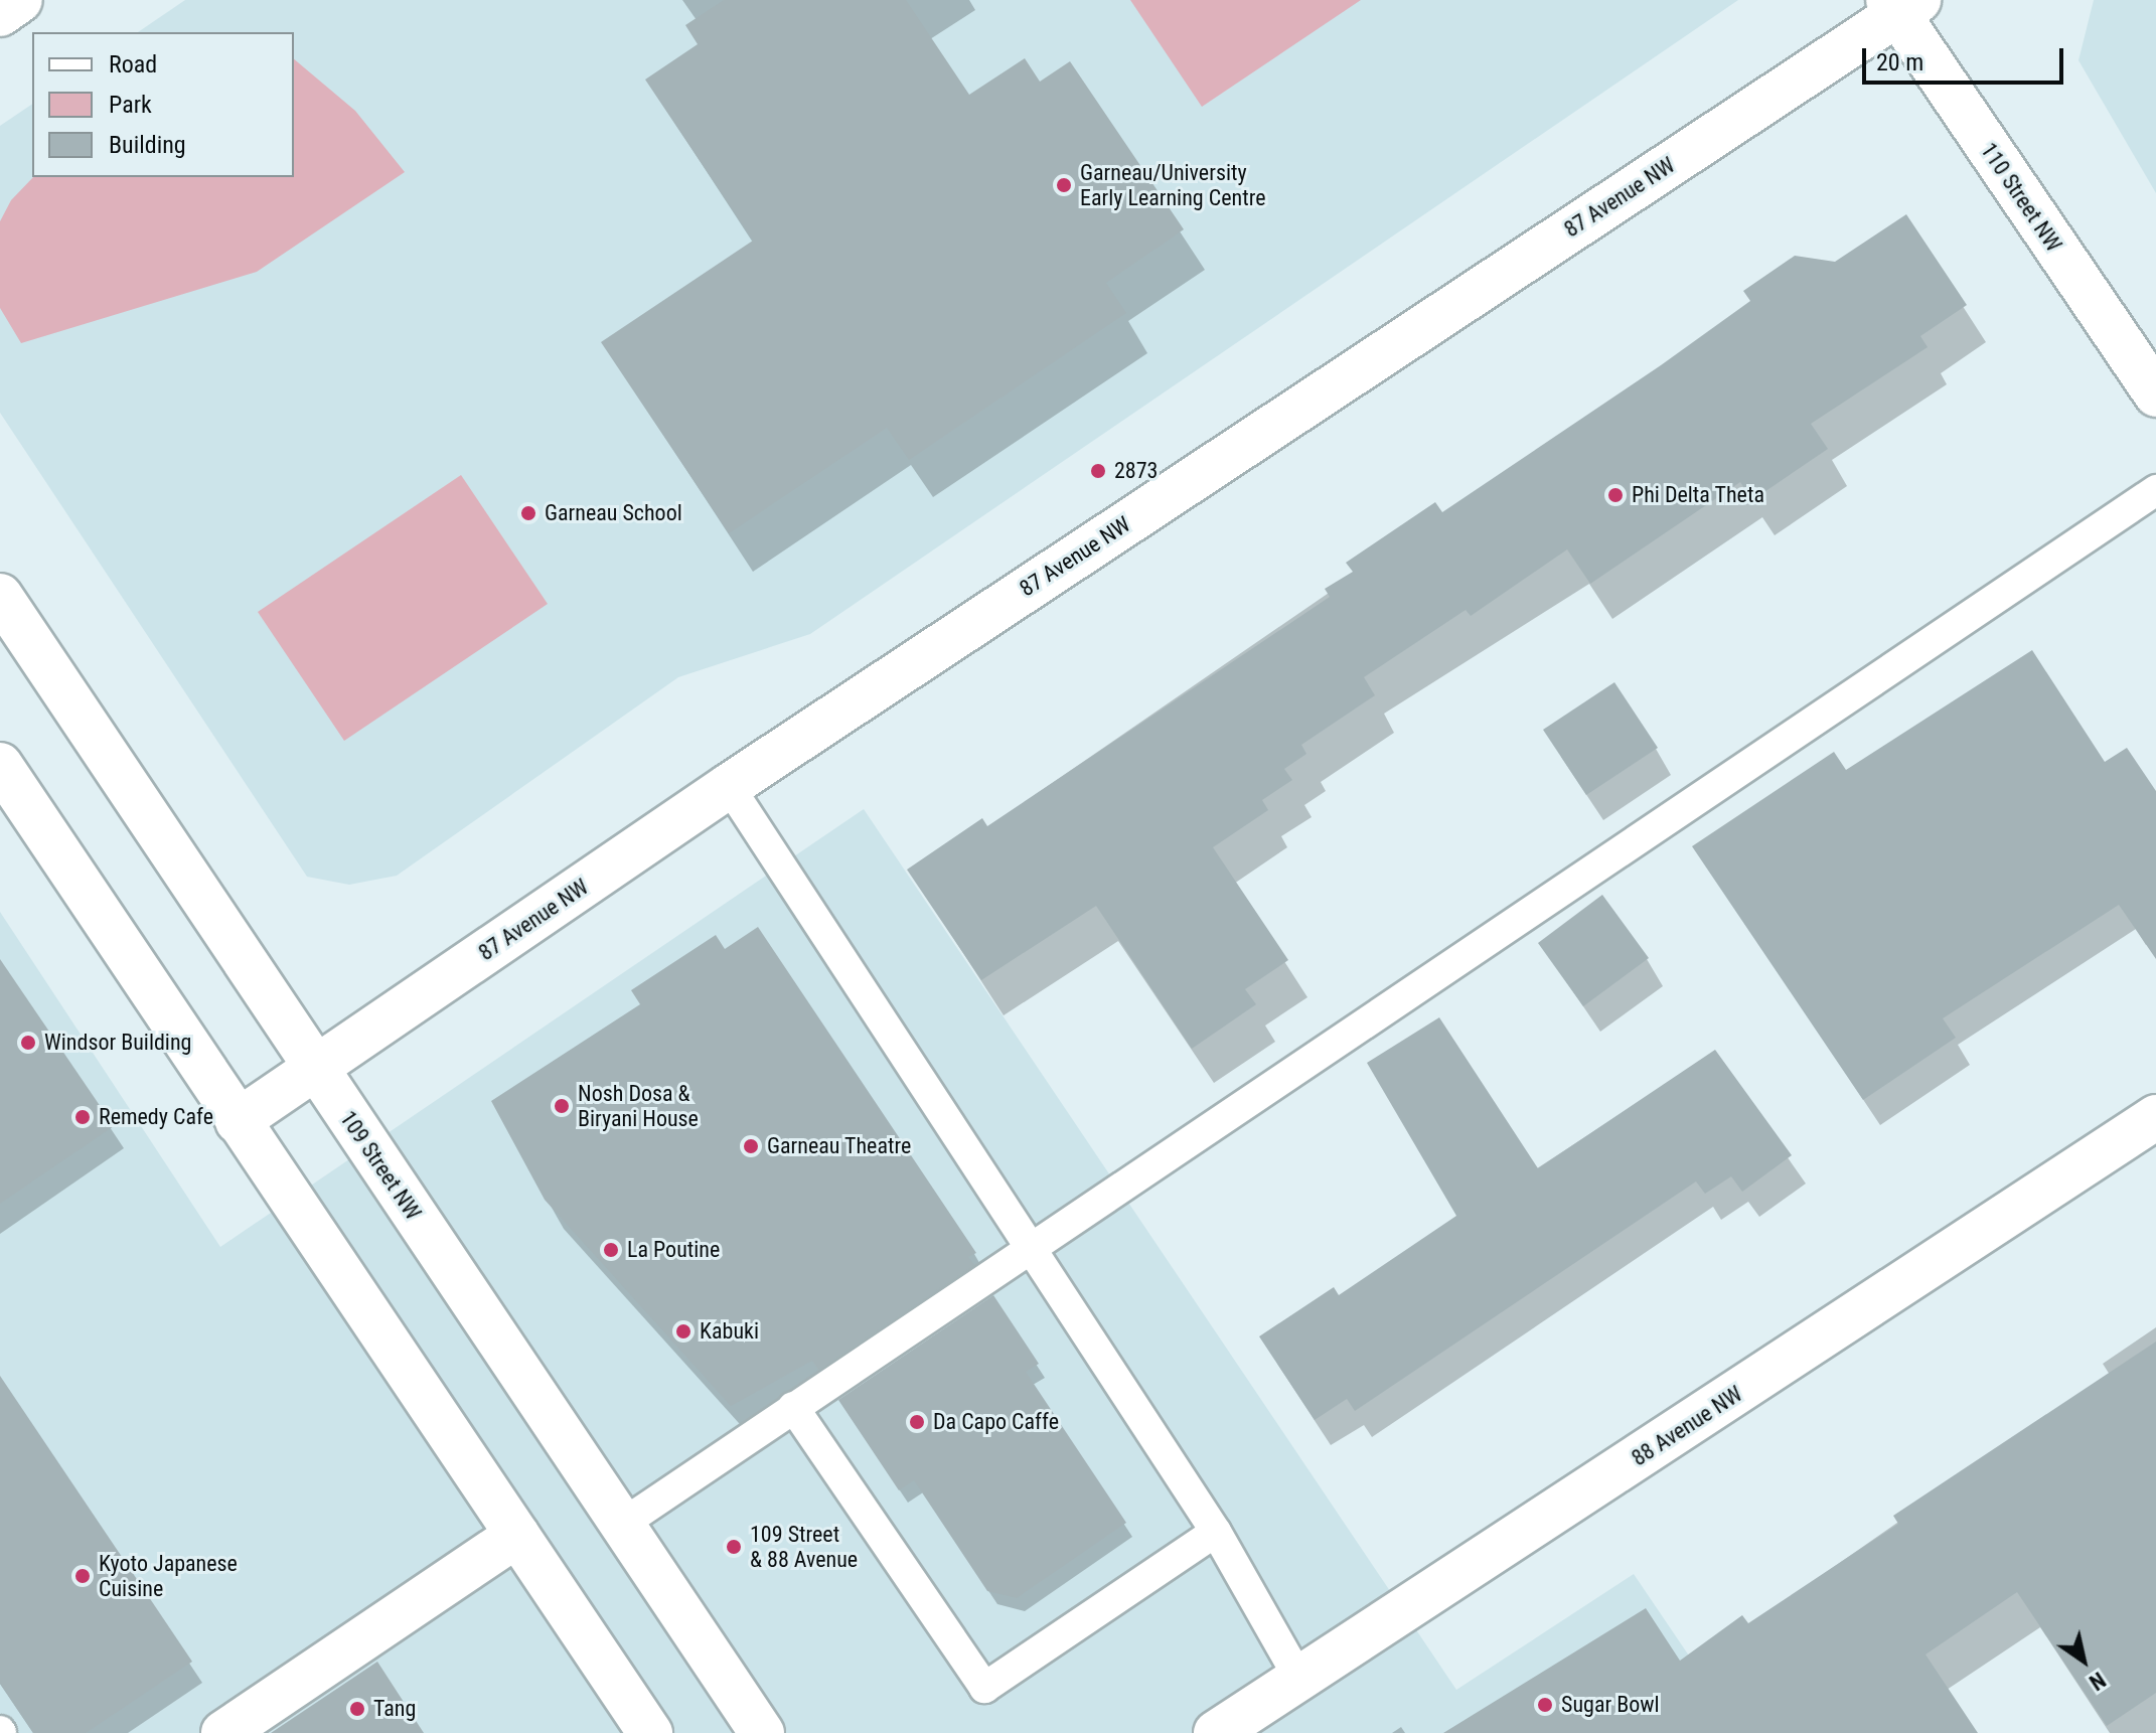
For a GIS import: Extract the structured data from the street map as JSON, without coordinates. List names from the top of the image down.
{
  "streets": {
    "main road": [
      "87 Avenue NW",
      "110 Street NW",
      "109 Street NW",
      "88 Avenue NW"
    ]
  },
  "crossings": [
    ["87 Avenue NW", "110 Street NW"],
    ["87 Avenue NW", "109 Street NW"]
  ],
  "places": [
    "Garneau/University Early Learning Centre",
    "2873",
    "Phi Delta Theta",
    "Garneau School",
    "Windsor Building",
    "Nosh Dosa & Biryani House",
    "Remedy Cafe",
    "Garneau Theatre",
    "La Poutine",
    "Kabuki",
    "Da Capo Caffe",
    "109 Street & 88 Avenue",
    "Kyoto Japanese Cuisine",
    "Sugar Bowl",
    "Tang"
  ],
  "legend": ["Road", "Park", "Building"],
  "scale_bar": "20 m",
  "north": "bottom right"
}
